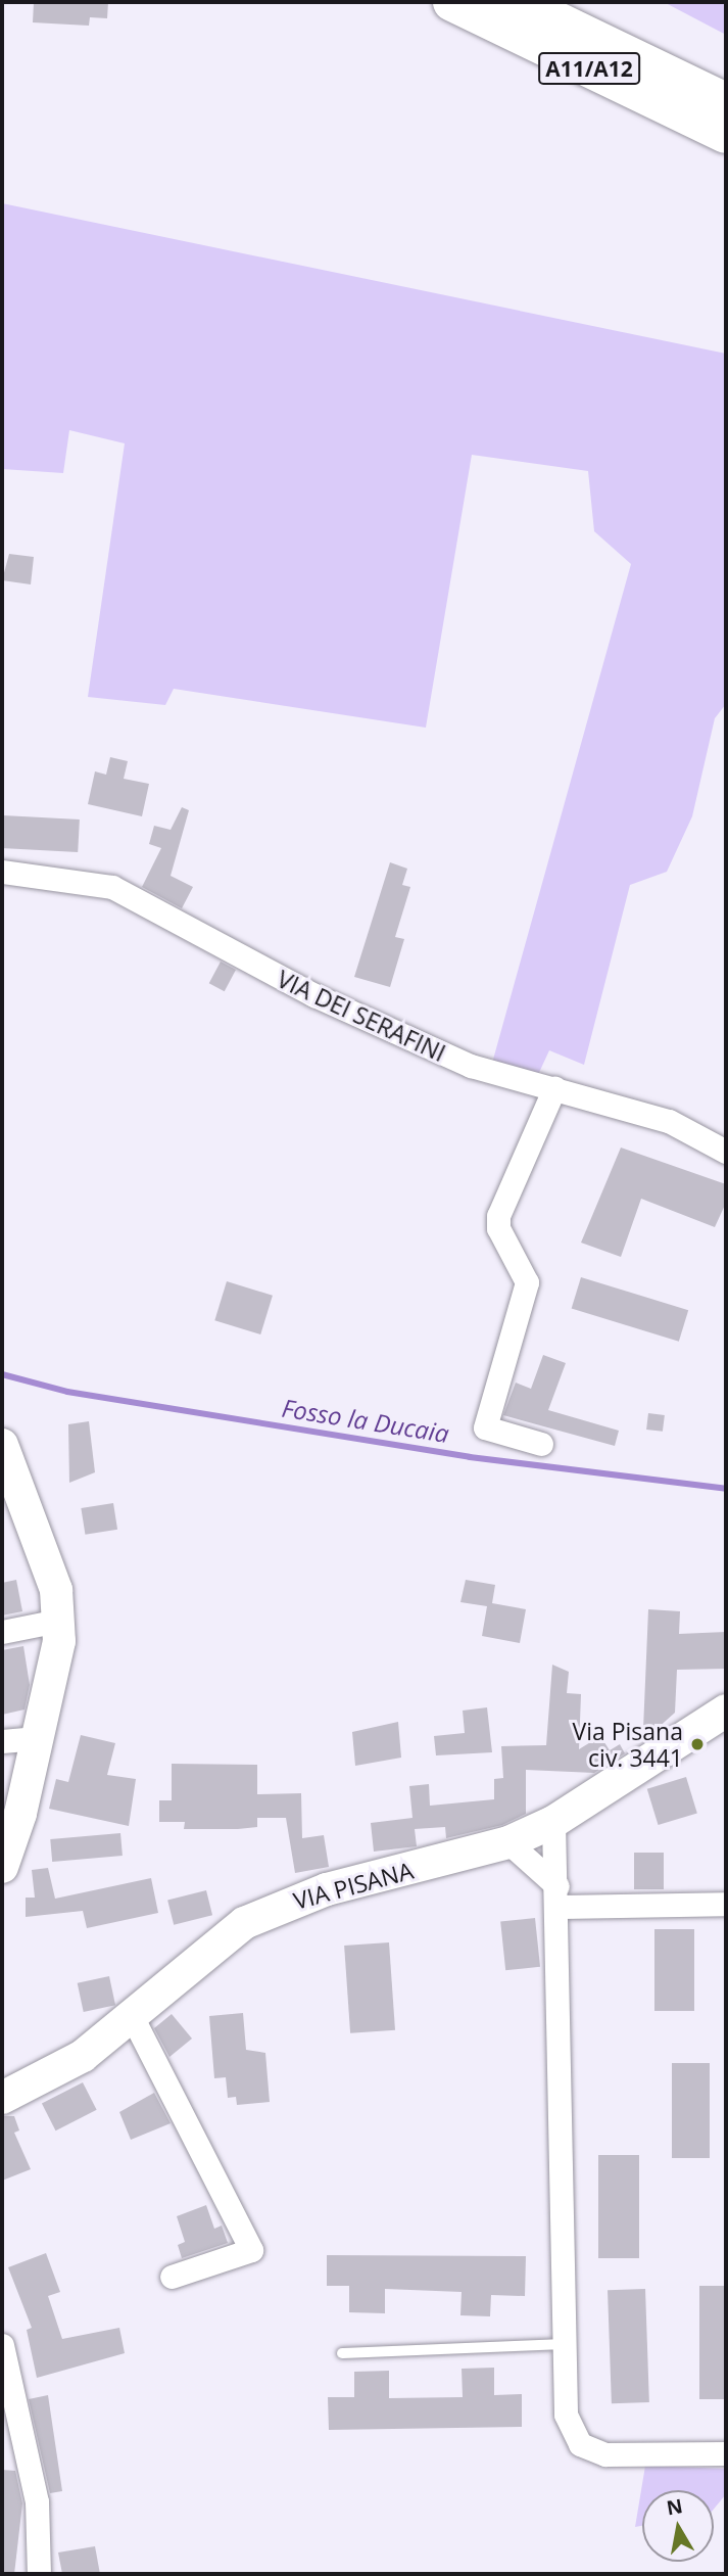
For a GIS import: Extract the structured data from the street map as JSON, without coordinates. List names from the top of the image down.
{
  "streets": {
    "highway": ["A11/A12"],
    "main road": ["VIA PISANA"],
    "street": ["VIA DEI SERAFINI"]
  },
  "water": ["Fosso la Ducaia"],
  "places": ["Via Pisana civ. 3441"],
  "north": "top"
}
